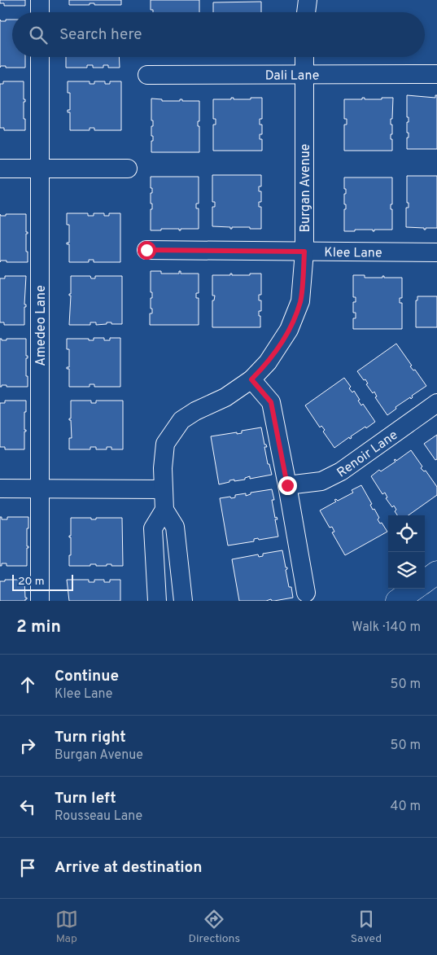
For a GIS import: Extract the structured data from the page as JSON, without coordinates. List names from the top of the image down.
{
  "streets": {
    "street": [
      "Dali Lane",
      "Burgan Avenue",
      "Klee Lane",
      "Amedeo Lane",
      "Renoir Lane"
    ]
  },
  "crossings": [
    ["Dali Lane", "Burgan Avenue"],
    ["Burgan Avenue", "Klee Lane"]
  ],
  "scale_bar": "20 m",
  "page": {
    "search": "Search here",
    "scale": "20 m",
    "heading": ["2 min", "Walk · 140 m"],
    "list": [
      ["Continue", "Klee Lane", "50 m"],
      ["Turn right", "Burgan Avenue", "50 m"],
      ["Turn left", "Rousseau Lane", "40 m"],
      "Arrive at destination"
    ],
    "nav": ["Map", "Directions", "Saved"]
  }
}
